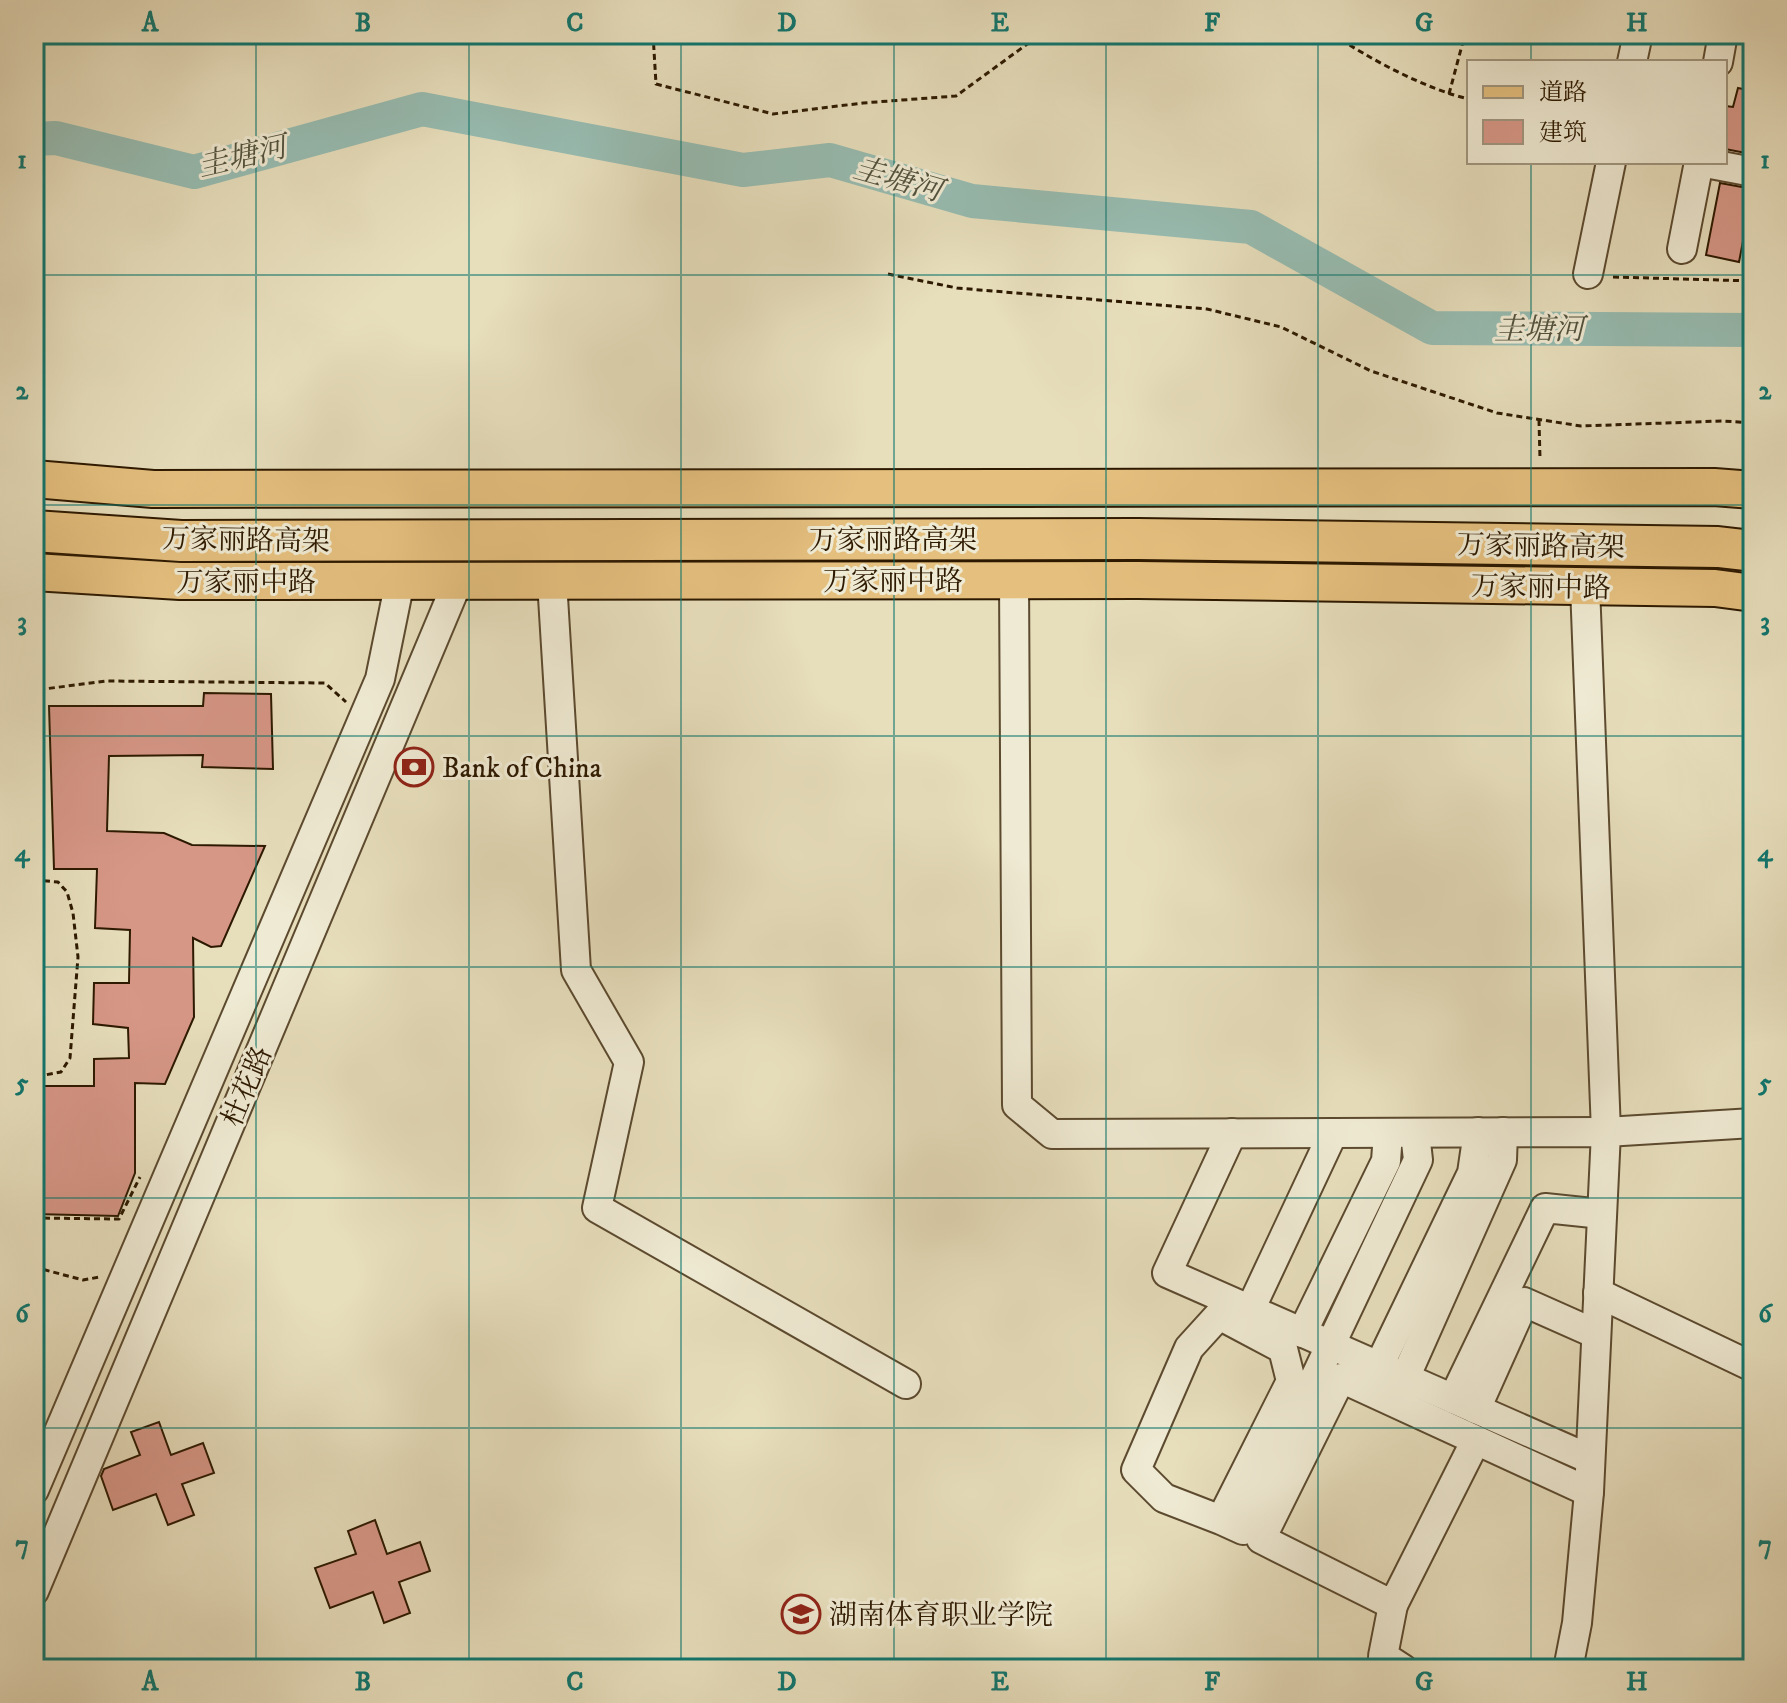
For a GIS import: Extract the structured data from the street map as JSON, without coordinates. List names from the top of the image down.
{
  "streets": {
    "highway": ["万家丽路高架"],
    "main road": ["万家丽中路"],
    "street": ["杜花路"]
  },
  "crossings": [
    ["万家丽中路", "杜花路"]
  ],
  "water": ["圭塘河"],
  "places": {
    "bank": ["Bank of China"],
    "school or university": ["湖南体育职业学院"]
  },
  "legend": ["道路", "建筑"],
  "grid": {
    "columns": [
      "A",
      "B",
      "C",
      "D",
      "E",
      "F",
      "G",
      "H"
    ],
    "rows": [
      "1",
      "2",
      "3",
      "4",
      "5",
      "6",
      "7"
    ]
  }
}
